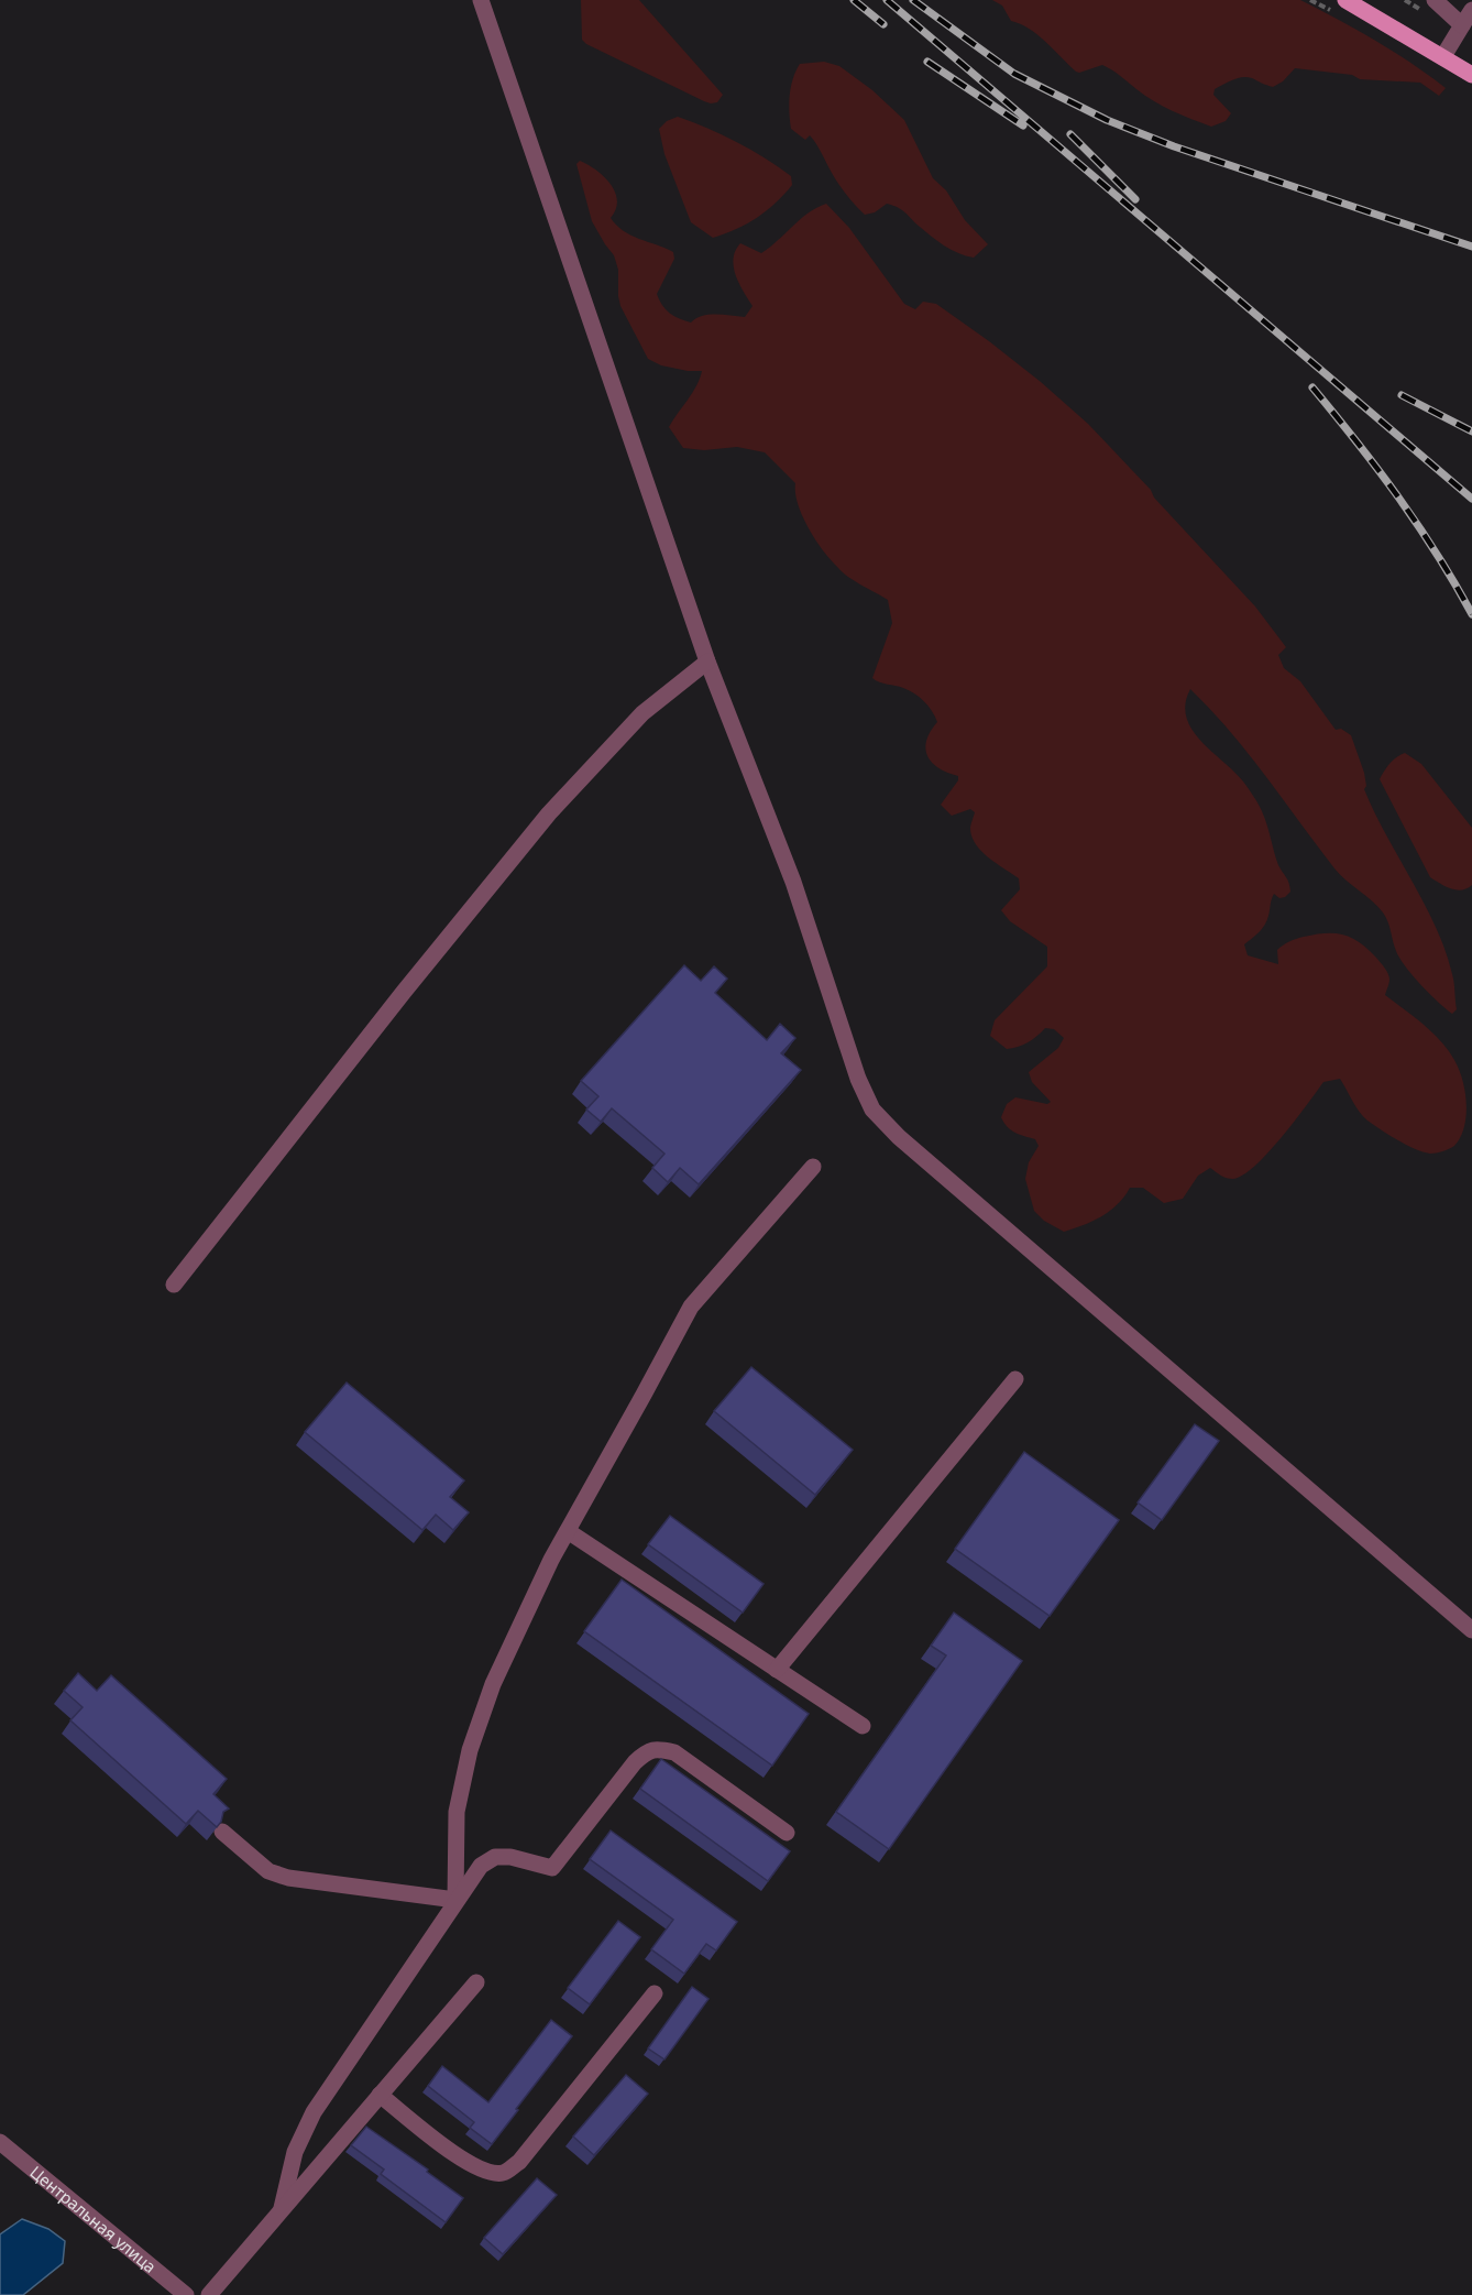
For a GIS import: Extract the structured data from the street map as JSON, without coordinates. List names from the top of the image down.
{
  "streets": {
    "street": ["Центральная улица"]
  }
}
